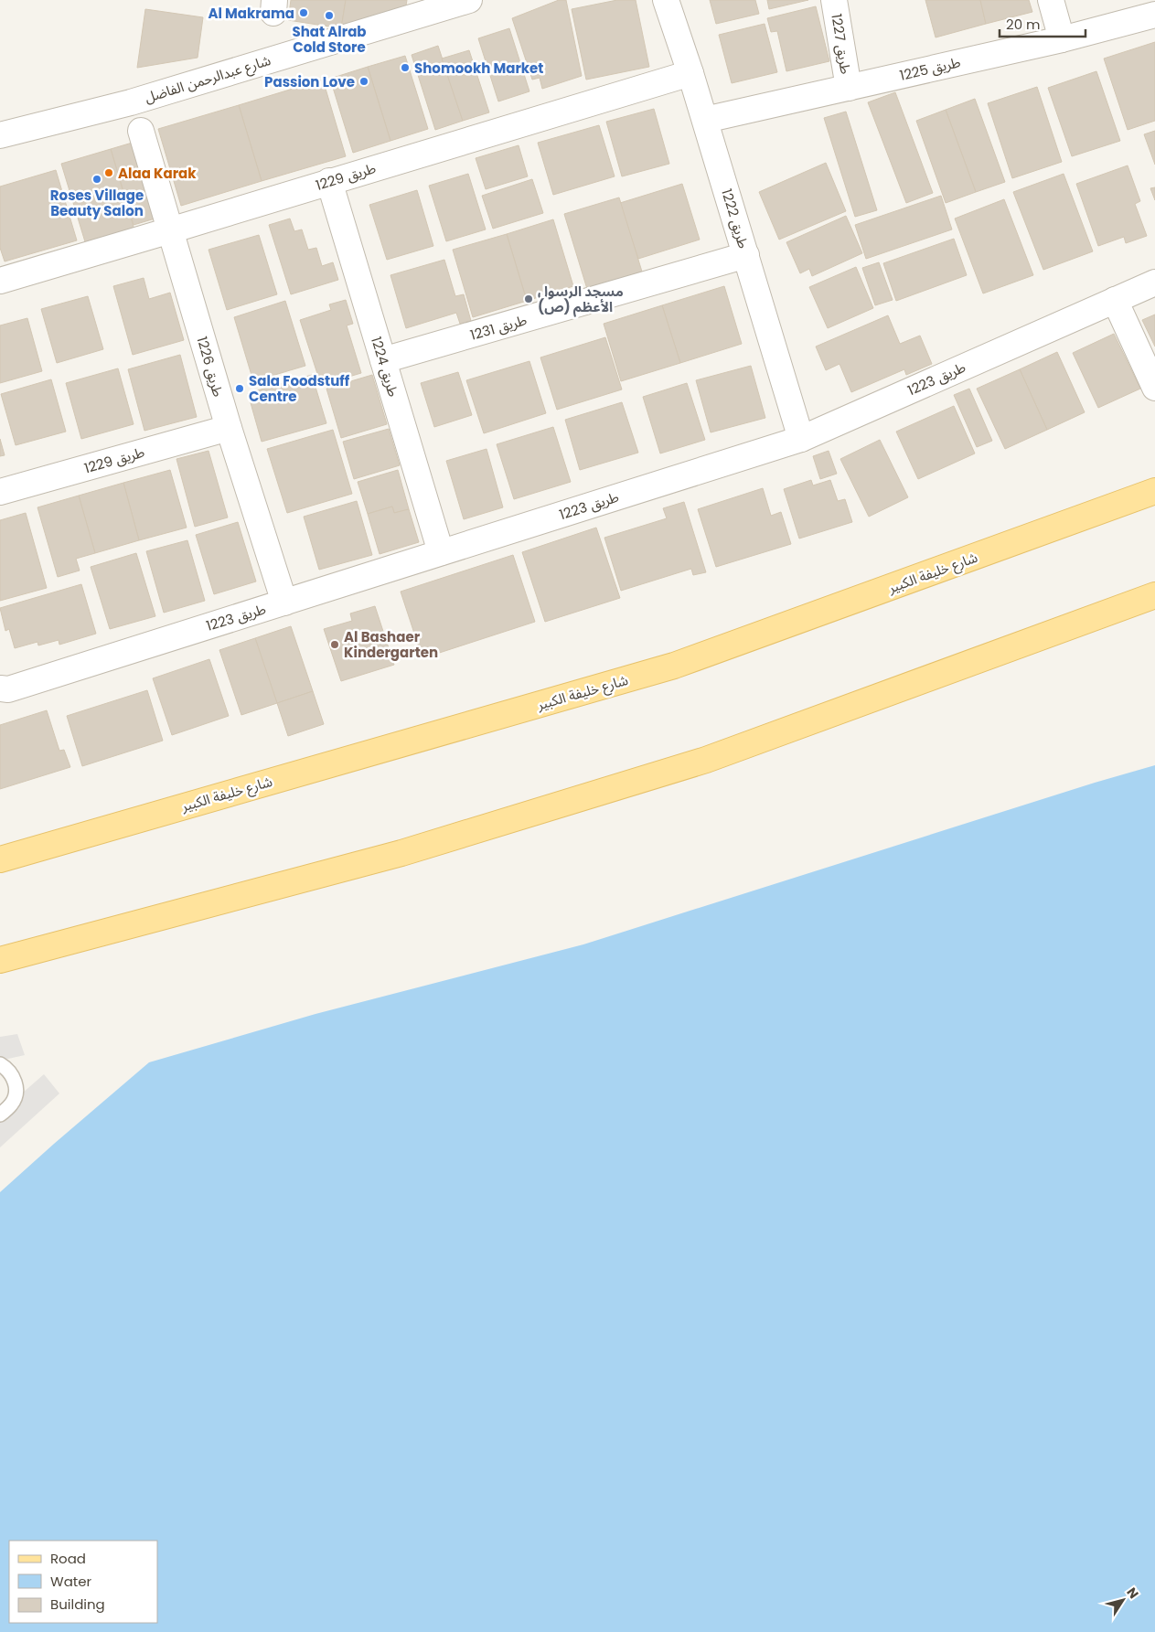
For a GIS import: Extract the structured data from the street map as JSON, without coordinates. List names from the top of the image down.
{
  "streets": {
    "main road": ["شارع خليفة الكبير"],
    "street": [
      "طريق 1227",
      "طريق 1225",
      "شارع عبدالرحمن الفاضل",
      "طريق 1229",
      "طريق 1222",
      "طريق 1231",
      "طريق 1226",
      "طريق 1224",
      "طريق 1223"
    ]
  },
  "crossings": [
    ["طريق 1227", "طريق 1225"],
    ["طريق 1225", "طريق 1222"],
    ["طريق 1229", "طريق 1222"],
    ["طريق 1229", "طريق 1226"],
    ["طريق 1229", "طريق 1224"],
    ["طريق 1222", "طريق 1231"],
    ["طريق 1222", "طريق 1223"],
    ["طريق 1231", "طريق 1224"],
    ["طريق 1226", "طريق 1223"],
    ["طريق 1224", "طريق 1223"]
  ],
  "places": [
    "Al Makrama",
    "Shat Alrab Cold Store",
    "Shomookh Market",
    "Passion Love",
    "Alaa Karak",
    "Roses Village Beauty Salon",
    "مسجد الرسول الأعظم (ص)",
    "Sala Foodstuff Centre",
    "Al Bashaer Kindergarten"
  ],
  "legend": ["Road", "Water", "Building"],
  "scale_bar": "20 m",
  "north": "top right"
}
